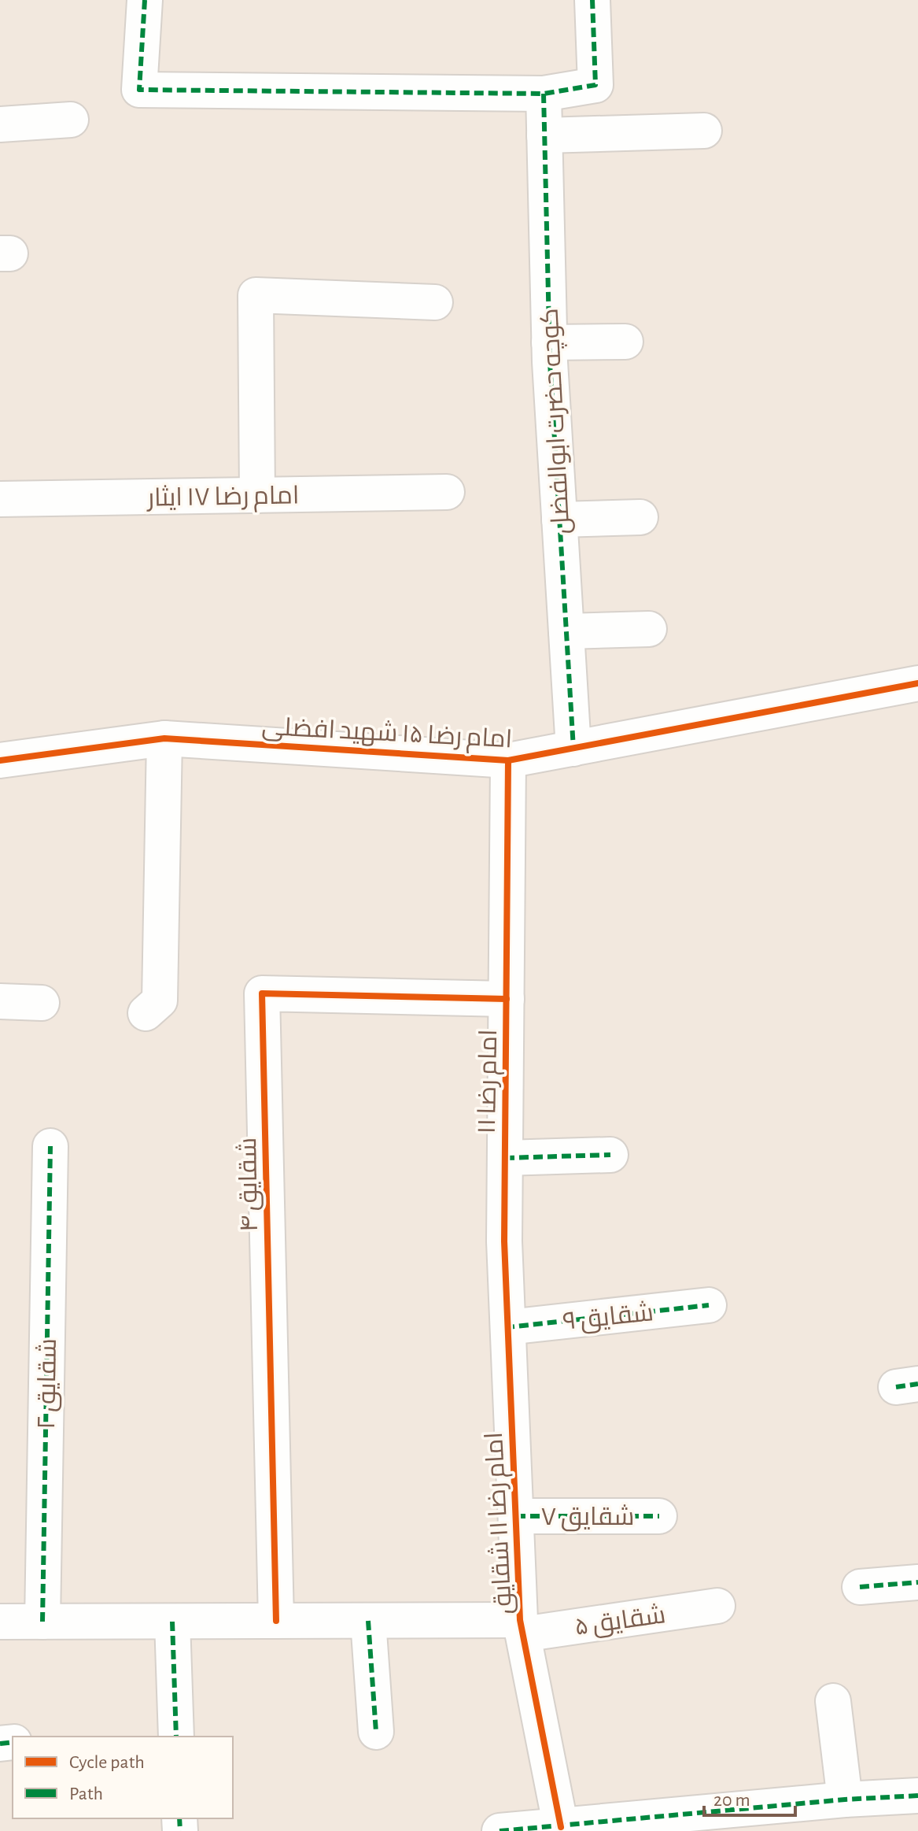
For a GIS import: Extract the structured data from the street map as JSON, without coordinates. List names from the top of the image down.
{
  "streets": {
    "street": [
      "کوچه حضرت ابوالفضل",
      "امام رضا ۱۷ ایثار",
      "امام رضا ۱۵ شهید افضلی",
      "امام رضا ۱۱",
      "شقایق ۴",
      "شقایق ۹",
      "شقایق ۲",
      "شقایق ۷",
      "امام رضا ۱۱ شقایق",
      "شقایق ۵"
    ]
  },
  "crossings": [
    ["کوچه حضرت ابوالفضل", "امام رضا ۱۵ شهید افضلی"],
    ["امام رضا ۱۵ شهید افضلی", "امام رضا ۱۱"],
    ["امام رضا ۱۱", "شقایق ۴"],
    ["امام رضا ۱۱", "شقایق ۹"],
    ["امام رضا ۱۱", "امام رضا ۱۱ شقایق"],
    ["شقایق ۴", "امام رضا ۱۱ شقایق"],
    ["شقایق ۹", "امام رضا ۱۱ شقایق"],
    ["شقایق ۲", "امام رضا ۱۱ شقایق"],
    ["شقایق ۷", "امام رضا ۱۱ شقایق"],
    ["امام رضا ۱۱ شقایق", "شقایق ۵"]
  ],
  "legend": ["Cycle path", "Path"],
  "scale_bar": "20 m"
}
